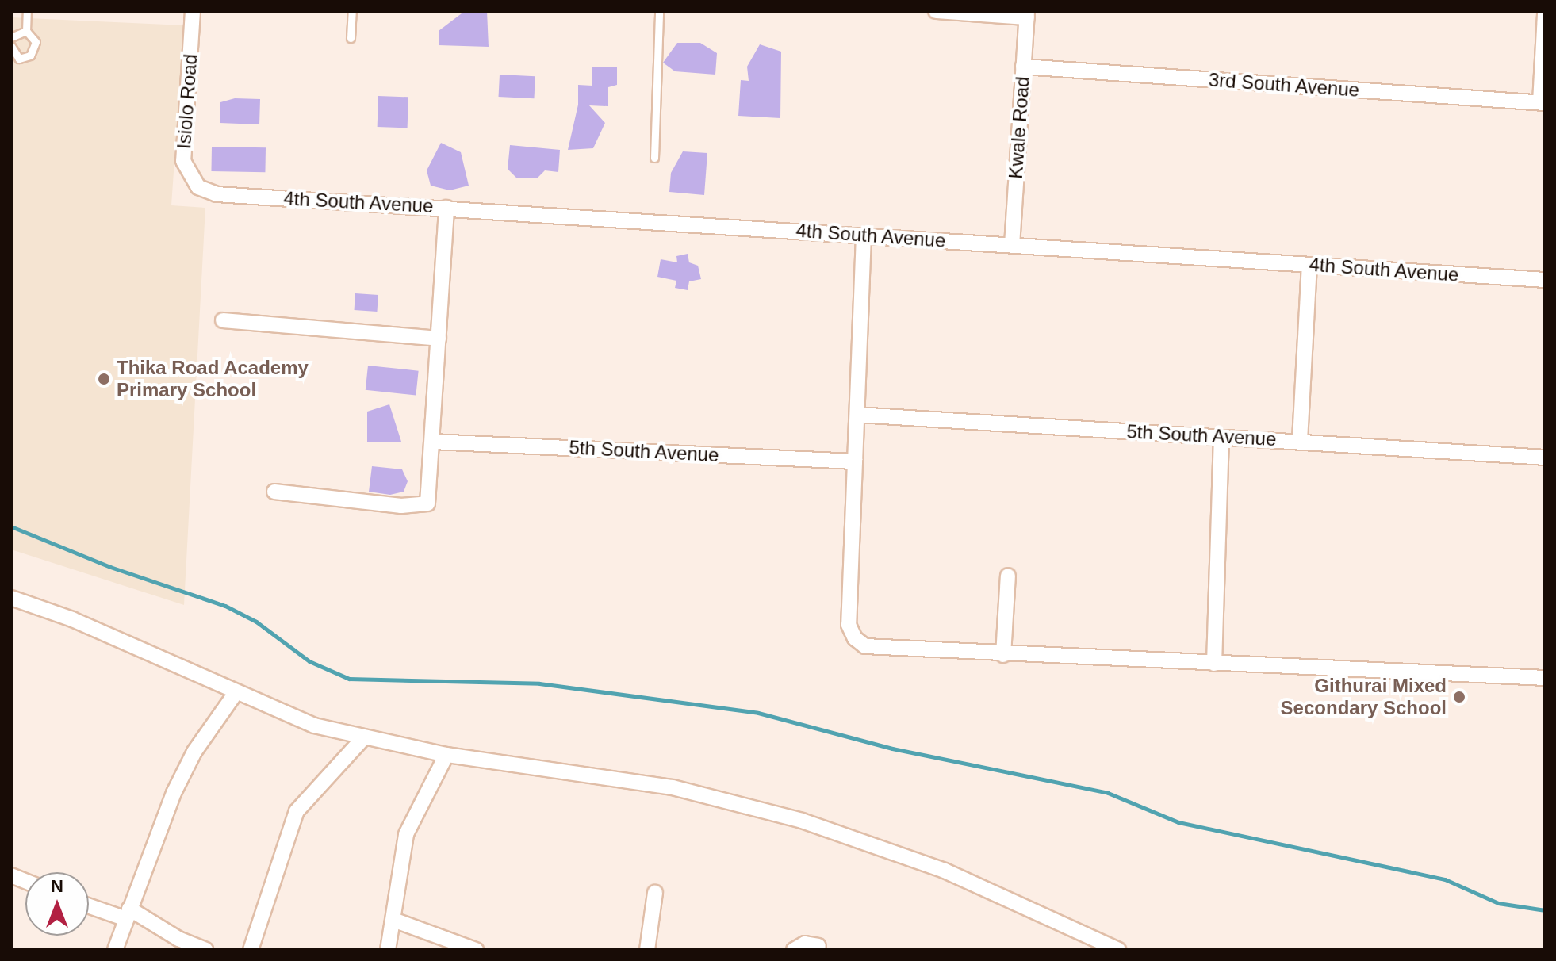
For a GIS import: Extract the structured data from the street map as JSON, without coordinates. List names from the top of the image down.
{
  "streets": {
    "street": [
      "3rd South Avenue",
      "Isiolo Road",
      "Kwale Road",
      "4th South Avenue",
      "5th South Avenue"
    ]
  },
  "crossings": [
    ["3rd South Avenue", "Kwale Road"],
    ["Isiolo Road", "4th South Avenue"],
    ["Kwale Road", "4th South Avenue"]
  ],
  "places": ["Thika Road Academy Primary School", "Githurai Mixed Secondary School"],
  "north": "top"
}
